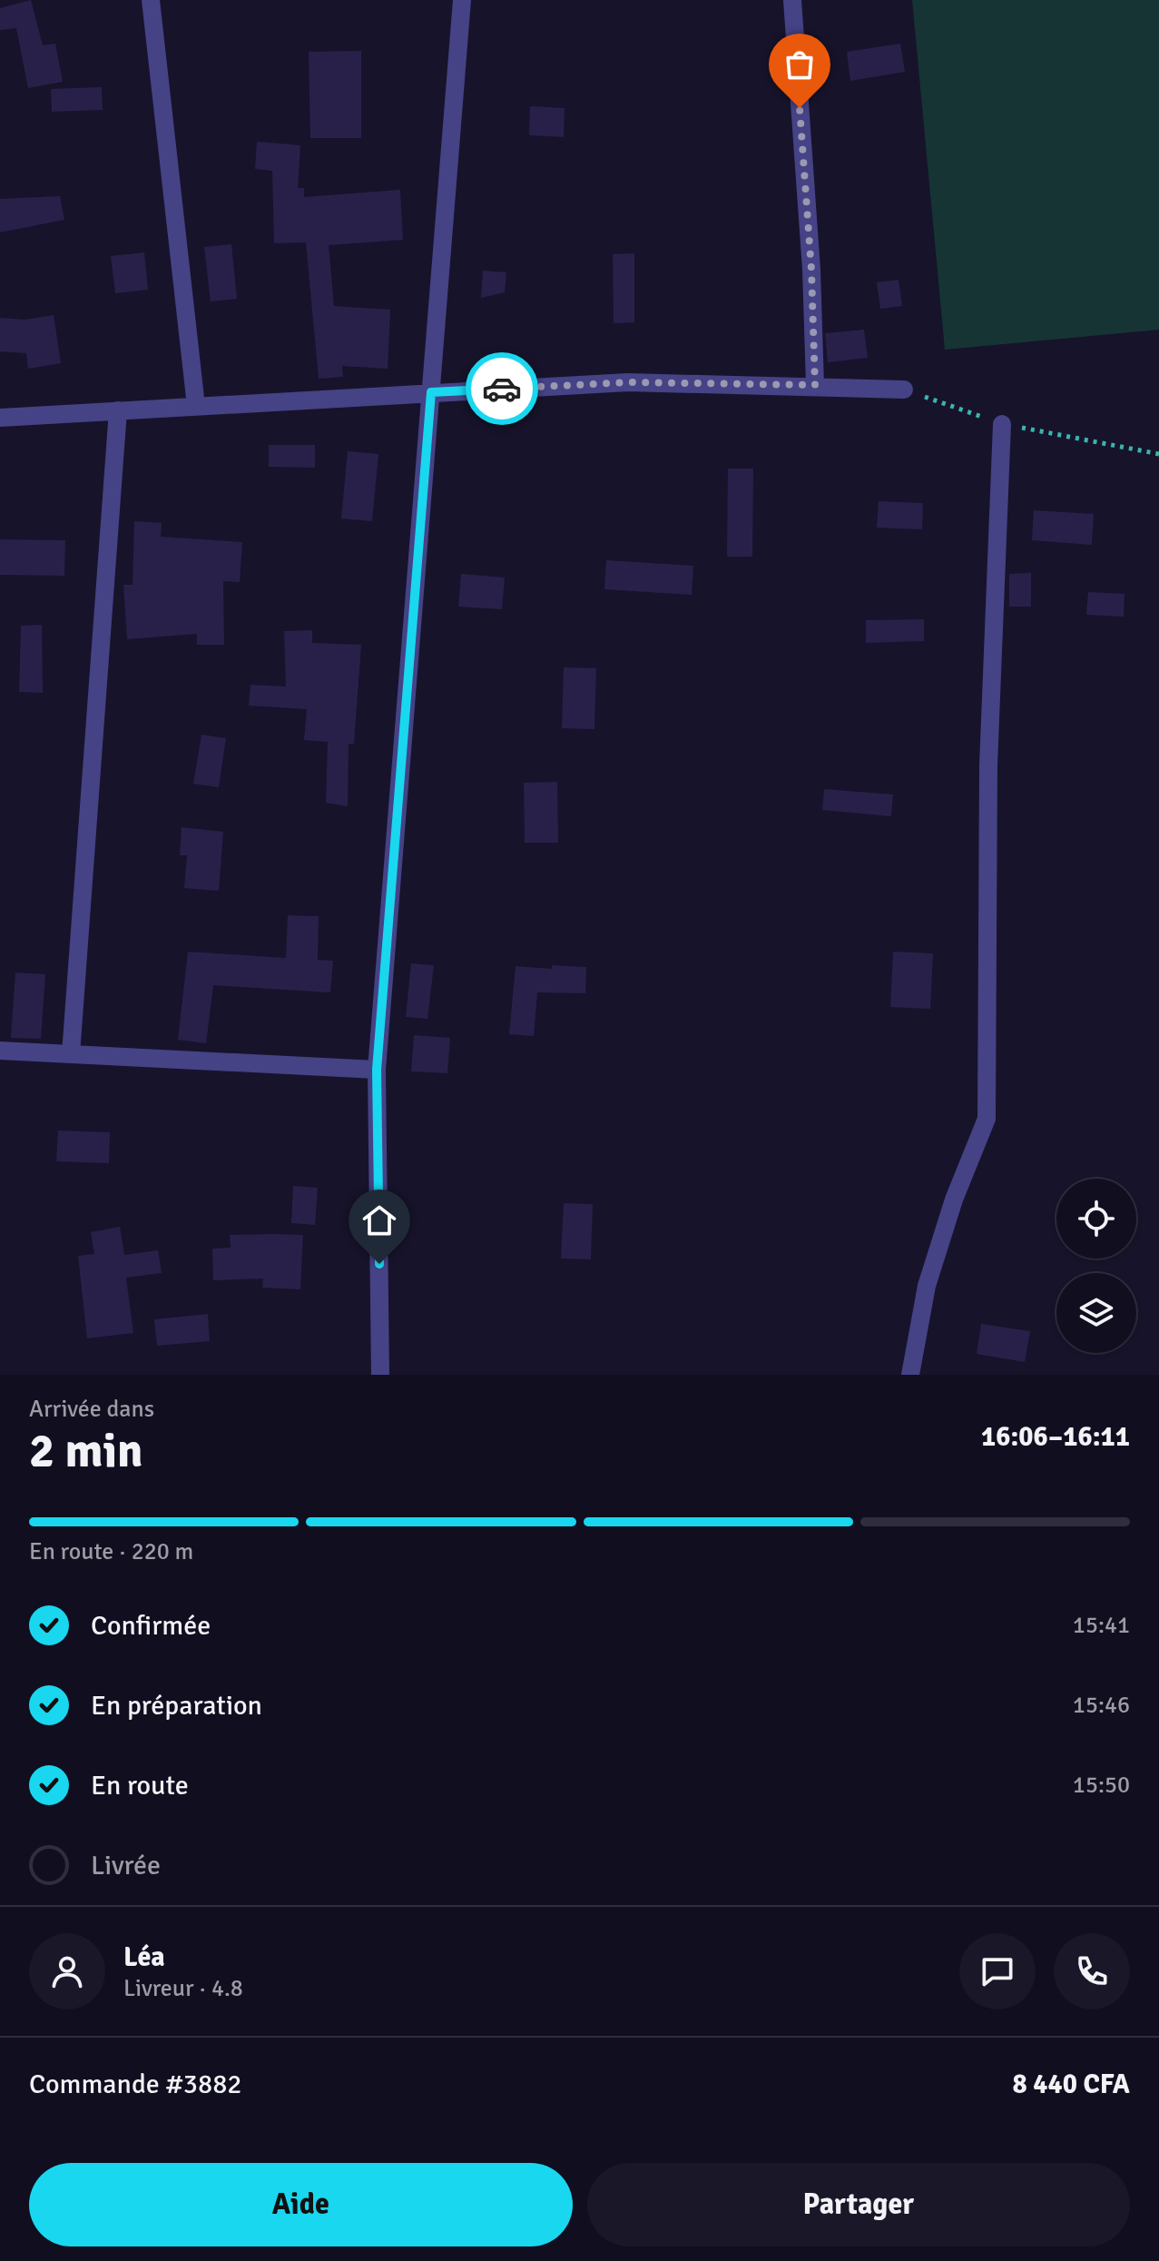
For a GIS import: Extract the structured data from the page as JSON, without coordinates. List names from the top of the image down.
{
  "page": {
    "heading": ["2 min", "Arrivée dans", "16:06–16:11"],
    "panel": [
      "Léa",
      "Livreur · 4.8",
      "Commande #3882",
      "8 440 CFA"
    ],
    "bar": "En route · 220 m",
    "list": [
      ["Confirmée", "15:41"],
      ["En préparation", "15:46"],
      ["En route", "15:50"],
      "Livrée"
    ],
    "buttons": ["Aide", "Partager"]
  }
}
